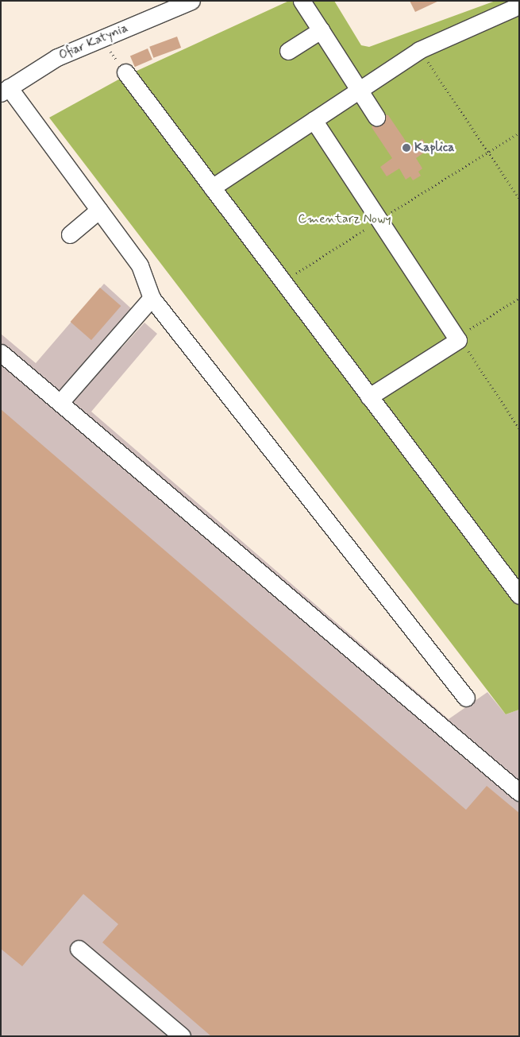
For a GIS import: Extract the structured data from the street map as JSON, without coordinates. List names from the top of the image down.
{
  "streets": {
    "street": ["Ofiar Katynia"]
  },
  "parks": ["Cmentarz Nowy"],
  "places": ["Kaplica"]
}
